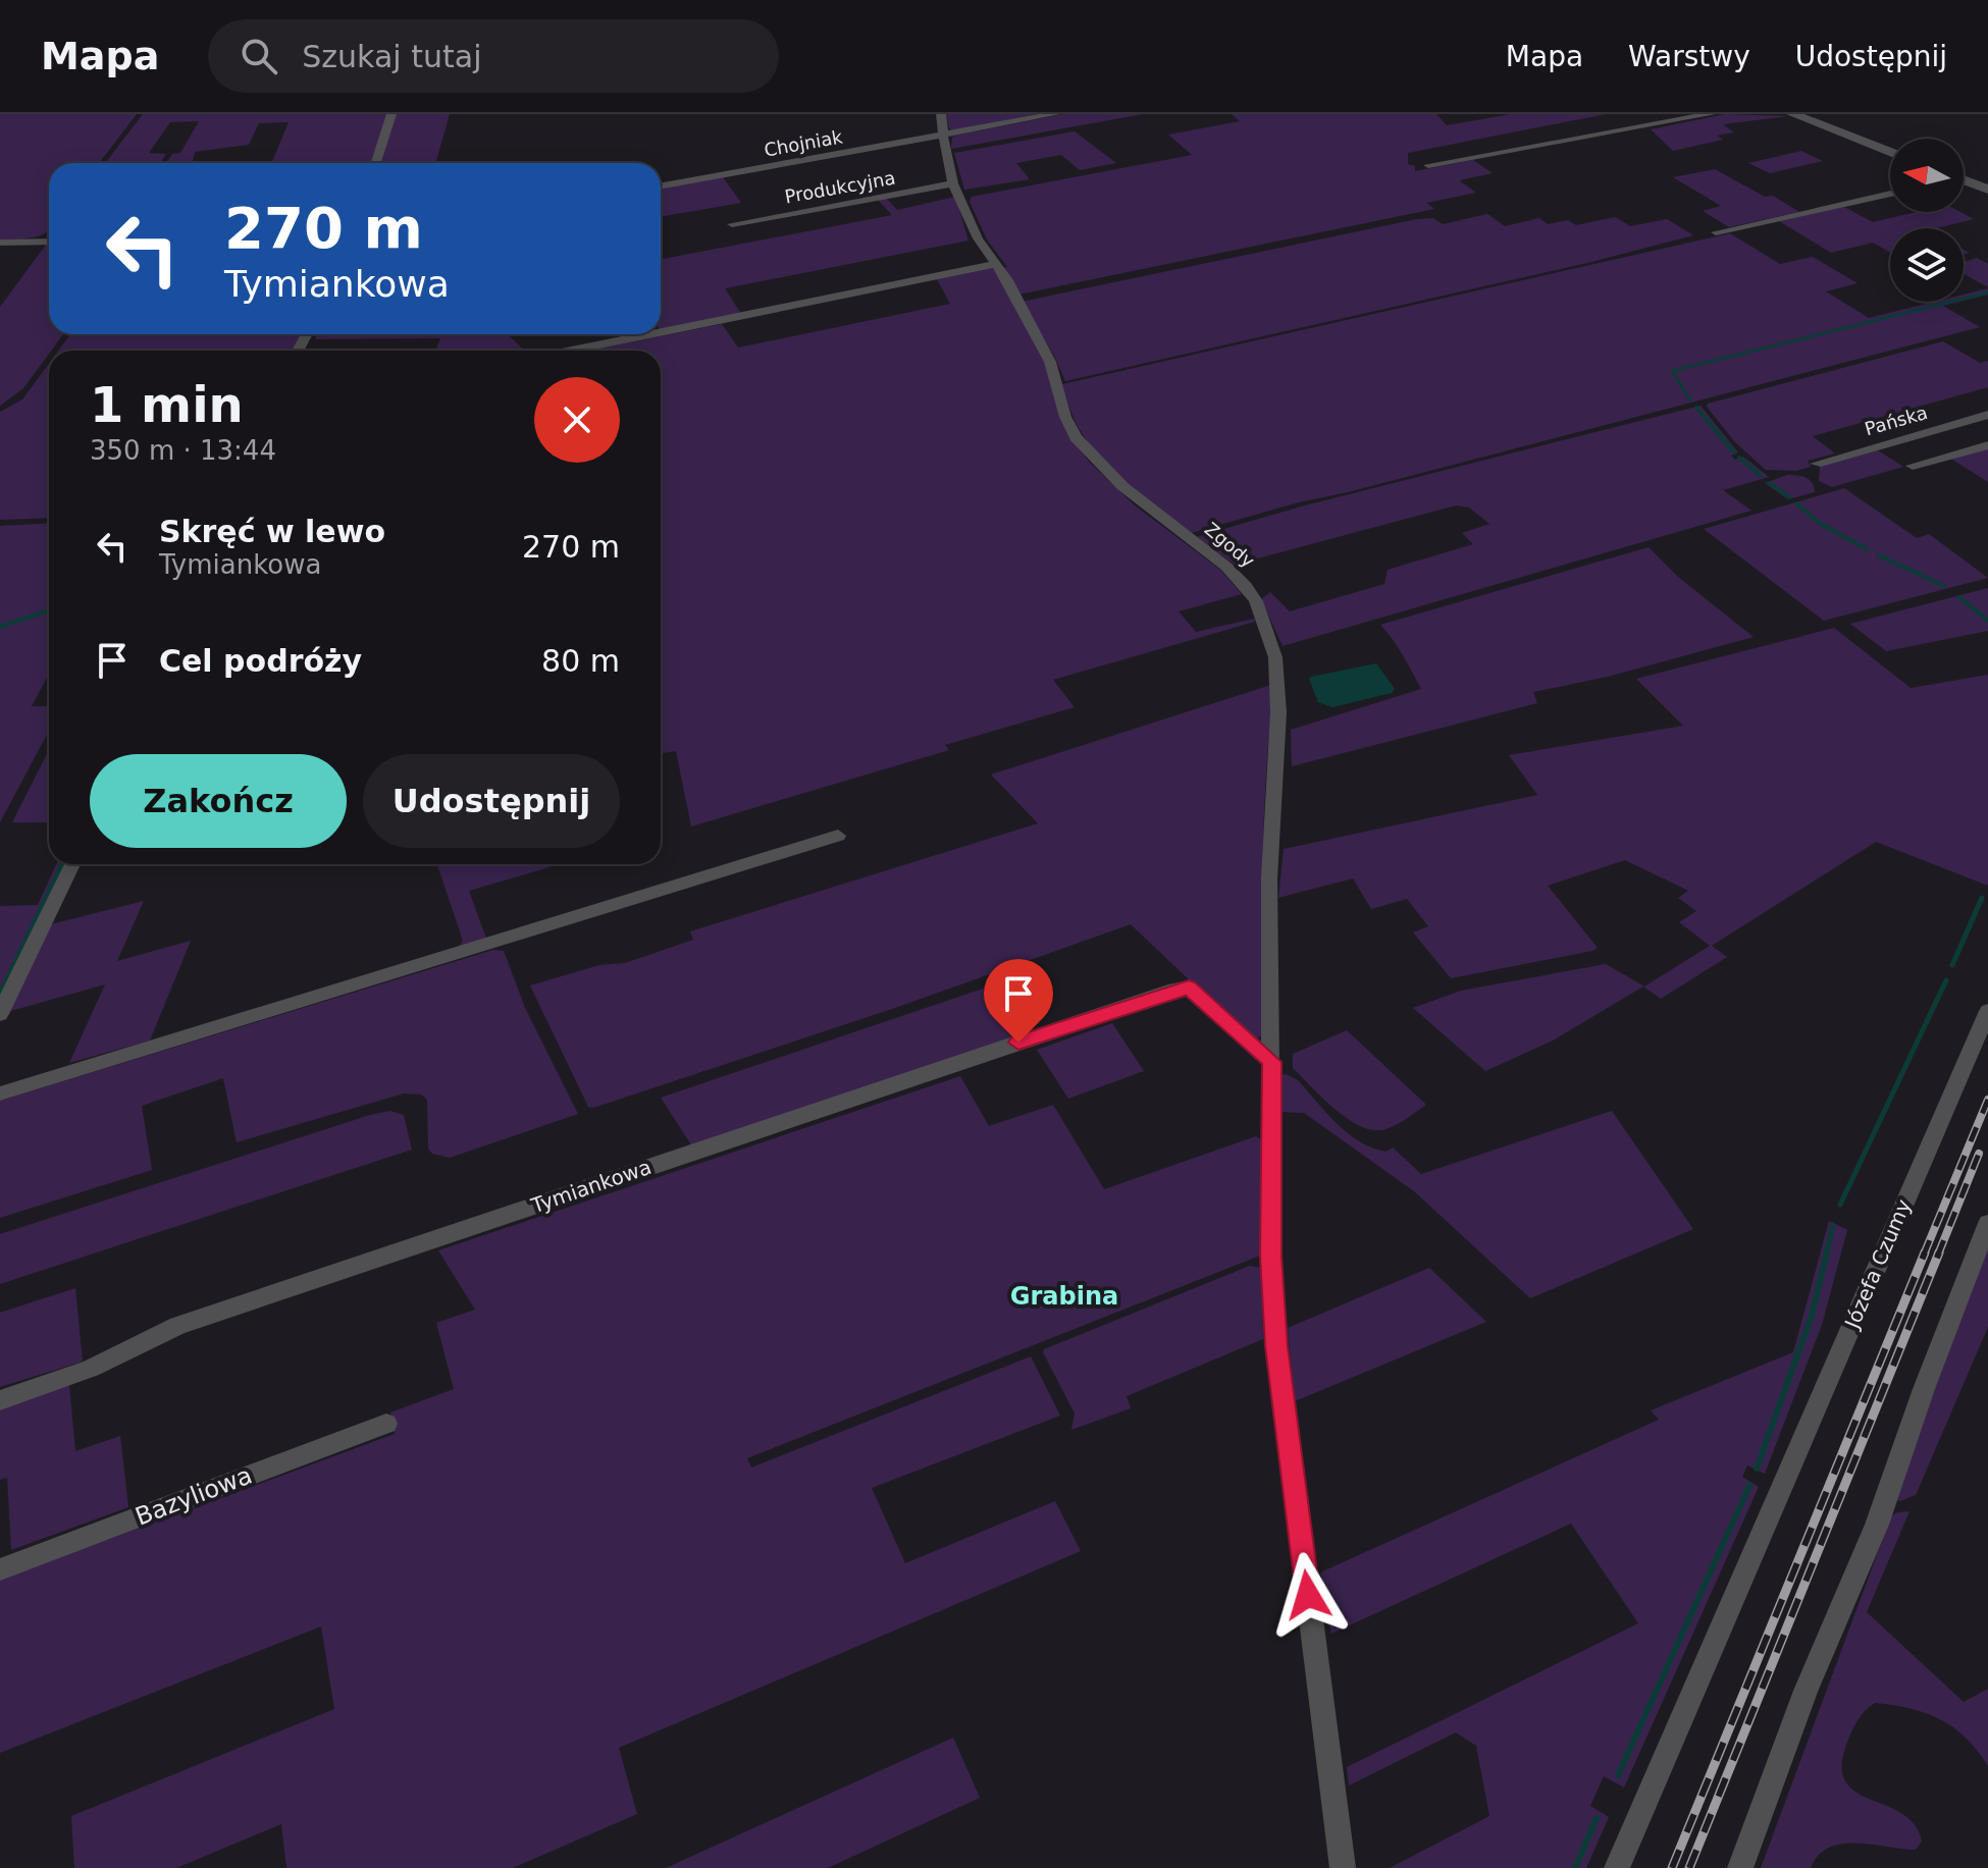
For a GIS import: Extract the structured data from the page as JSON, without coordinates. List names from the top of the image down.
{
  "streets": {
    "street": [
      "Chojniak",
      "Produkcyjna",
      "Pańska",
      "Zgody",
      "Tymiankowa",
      "Józefa Czumy",
      "Bazyliowa"
    ]
  },
  "crossings": [
    ["Chojniak", "Zgody"],
    ["Produkcyjna", "Zgody"],
    ["Zgody", "Tymiankowa"]
  ],
  "districts": ["Grabina"],
  "north": "left",
  "page": {
    "header": "Mapa",
    "search": "Szukaj tutaj",
    "nav": ["Mapa", "Warstwy", "Udostępnij"],
    "turn": ["270 m", "Tymiankowa"],
    "heading": ["1 min", "350 m · 13:44"],
    "list": [
      {
        "name": "Skręć w lewo",
        "note": "Tymiankowa",
        "value": "270 m"
      },
      {
        "name": "Cel podróży",
        "value": "80 m"
      }
    ],
    "buttons": ["Zakończ", "Udostępnij"]
  }
}
